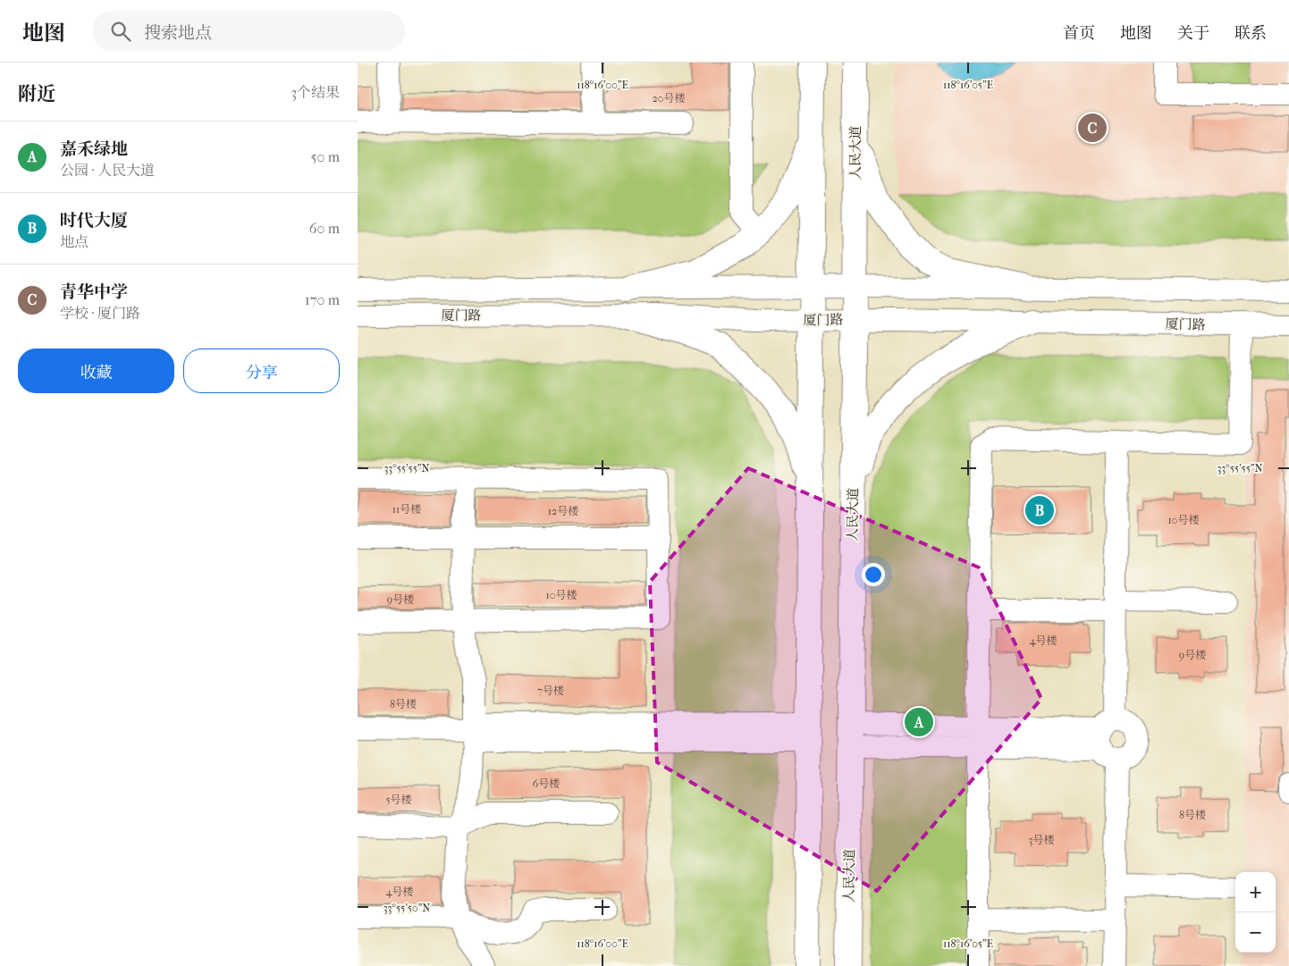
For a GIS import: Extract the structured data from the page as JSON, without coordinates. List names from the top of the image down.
{
  "streets": {
    "main road": ["人民大道"],
    "street": ["厦门路"]
  },
  "crossings": [
    ["人民大道", "厦门路"]
  ],
  "house_numbers": [
    "20号楼",
    "11号楼",
    "12号楼",
    "10号楼",
    "10号楼",
    "9号楼",
    "4号楼",
    "9号楼",
    "7号楼",
    "8号楼",
    "6号楼",
    "5号楼",
    "8号楼",
    "3号楼",
    "4号楼"
  ],
  "page": {
    "header": "地图",
    "search": "搜索地点",
    "nav": [
      "首页",
      "地图",
      "关于",
      "联系"
    ],
    "heading": ["附近", "3个结果"],
    "pins": ["C", "B", "A"],
    "list": [
      {
        "mark": "A",
        "name": "嘉禾绿地",
        "note": "公园 · 人民大道",
        "value": "50 m"
      },
      {
        "mark": "B",
        "name": "时代大厦",
        "note": "地点",
        "value": "60 m"
      },
      {
        "mark": "C",
        "name": "青华中学",
        "note": "学校 · 厦门路",
        "value": "170 m"
      }
    ],
    "buttons": ["收藏", "分享"],
    "map_buttons": ["+", "−"]
  },
  "coordinates": [
    "118°16'00\"E",
    "118°16'05\"E",
    "33°55'55\"N",
    "33°55'50\"N"
  ]
}
